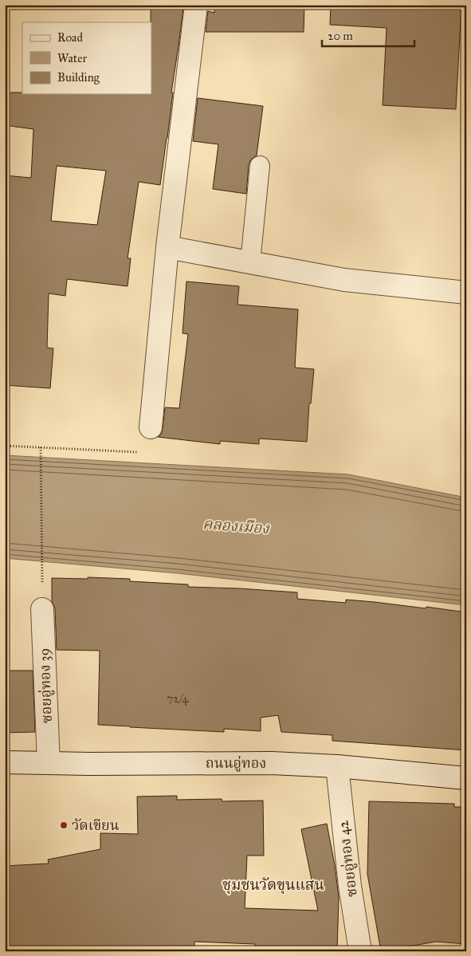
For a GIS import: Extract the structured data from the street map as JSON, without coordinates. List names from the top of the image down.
{
  "streets": {
    "street": ["ซอยอู่ทอง 39", "ถนนอู่ทอง", "ซอยอู่ทอง 42"]
  },
  "crossings": [
    ["ซอยอู่ทอง 39", "ถนนอู่ทอง"],
    ["ถนนอู่ทอง", "ซอยอู่ทอง 42"]
  ],
  "districts": ["ชุมชนวัดขุนแสน"],
  "water": ["คลองเมือง"],
  "places": ["วัดเขียน"],
  "house_numbers": ["72/4"],
  "legend": ["Road", "Water", "Building"],
  "scale_bar": "20 m"
}
